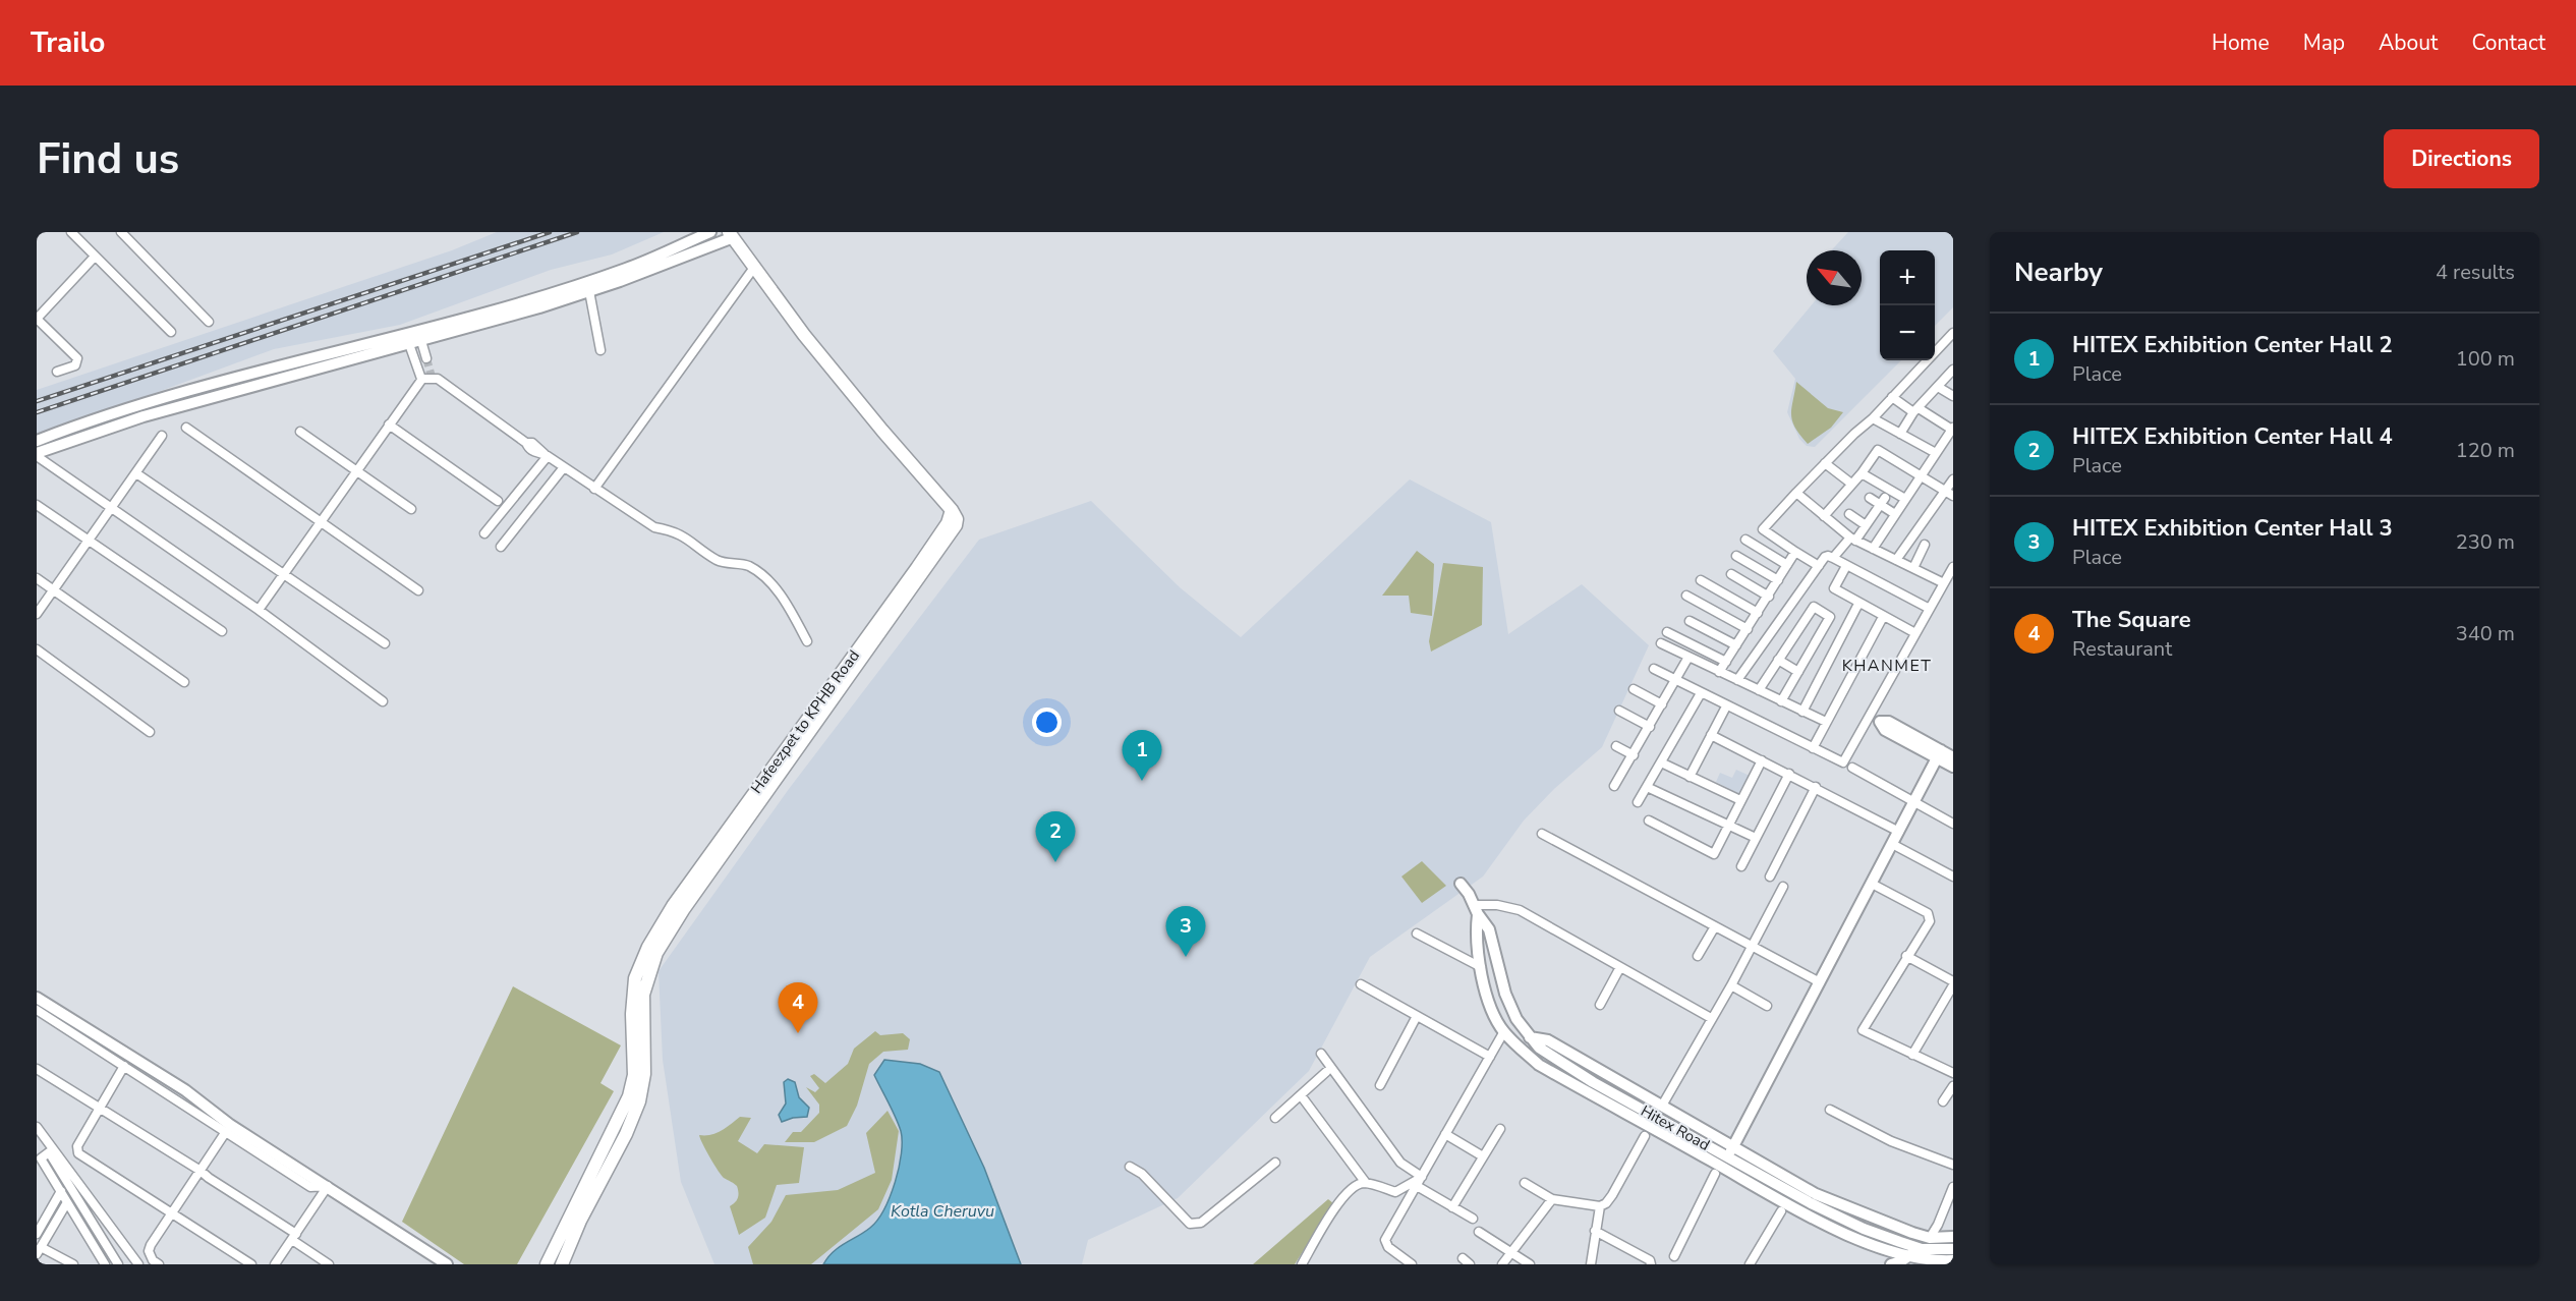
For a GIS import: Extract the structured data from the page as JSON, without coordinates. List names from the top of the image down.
{
  "streets": {
    "main road": ["Hafeezpet to KPHB Road"],
    "street": ["Hitex Road"]
  },
  "districts": ["KHANMET"],
  "water": ["Kotla Cheruvu"],
  "north": "top left",
  "page": {
    "header": "Trailo",
    "nav": [
      "Home",
      "Map",
      "About",
      "Contact"
    ],
    "buttons": "Directions",
    "title": "Find us",
    "heading": ["Nearby", "4 results"],
    "map_buttons": ["+", "−"],
    "list": [
      {
        "mark": "1",
        "name": "HITEX Exhibition Center Hall 2",
        "note": "Place",
        "value": "100 m"
      },
      {
        "mark": "2",
        "name": "HITEX Exhibition Center Hall 4",
        "note": "Place",
        "value": "120 m"
      },
      {
        "mark": "3",
        "name": "HITEX Exhibition Center Hall 3",
        "note": "Place",
        "value": "230 m"
      },
      {
        "mark": "4",
        "name": "The Square",
        "note": "Restaurant",
        "value": "340 m"
      }
    ],
    "pins": [
      "1",
      "2",
      "3",
      "4"
    ]
  }
}
